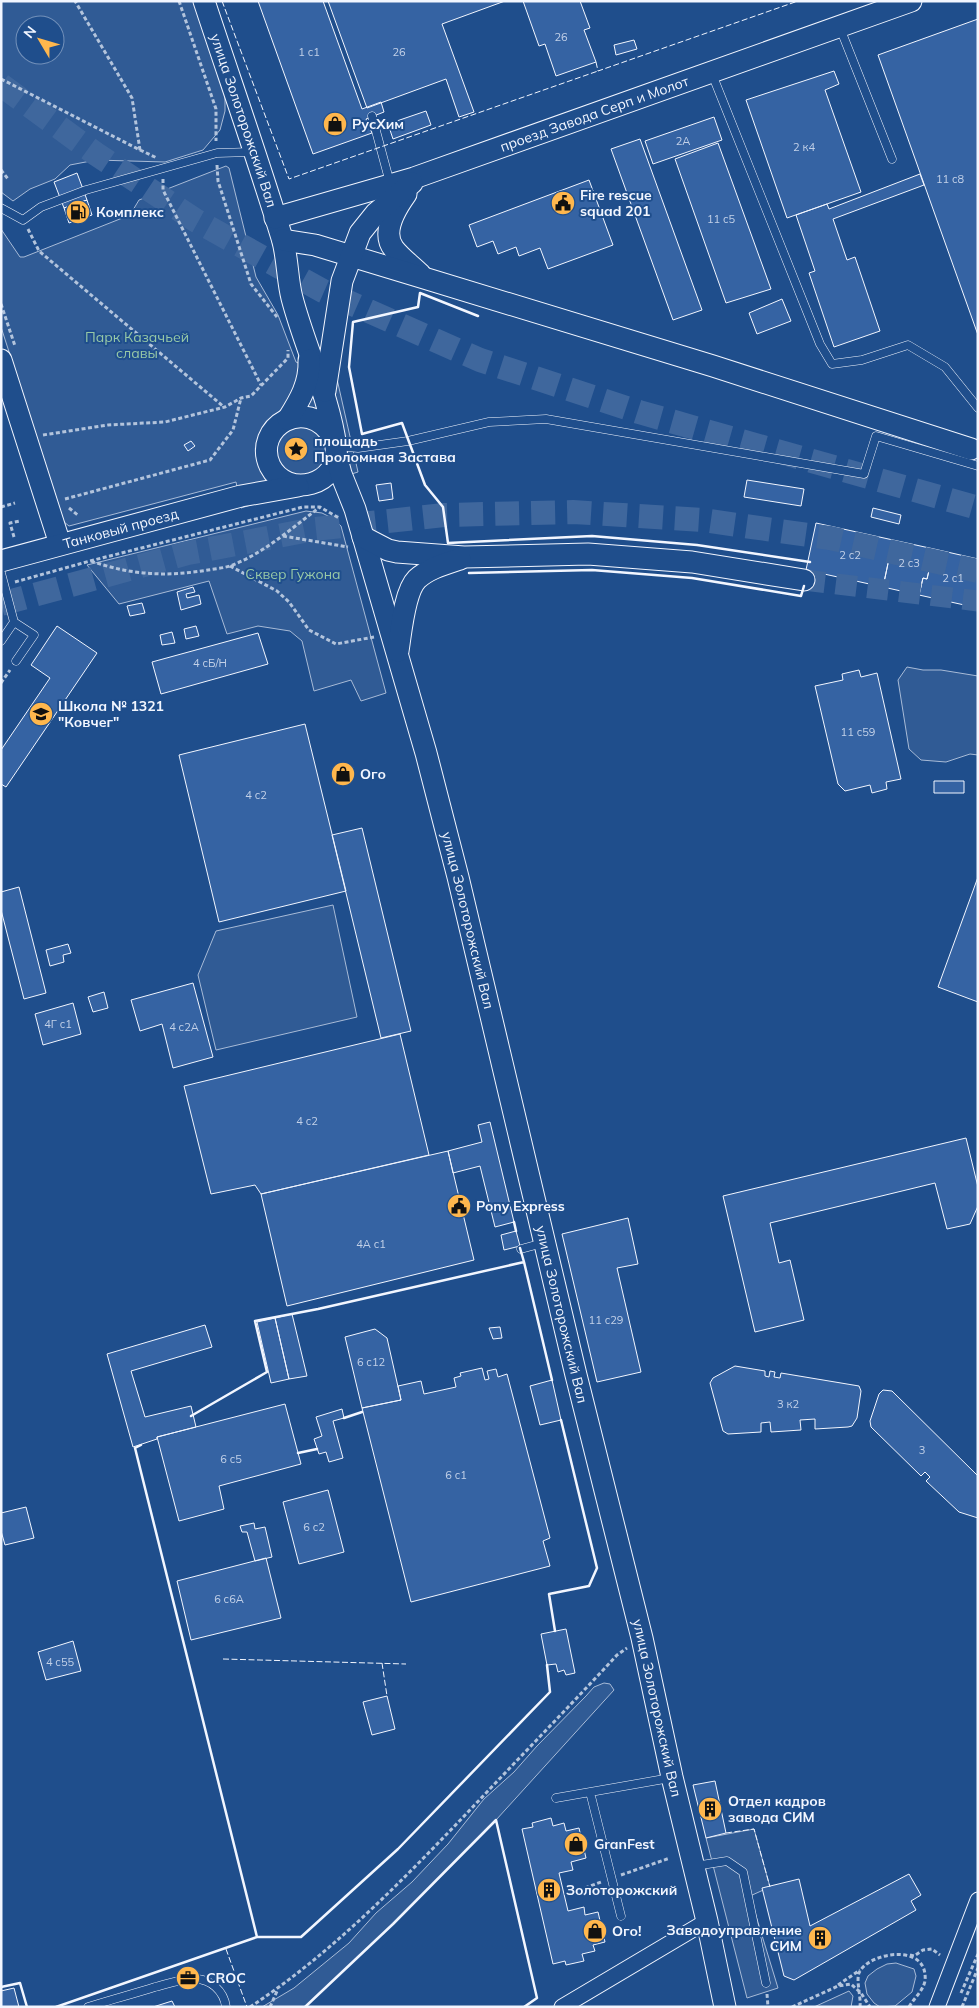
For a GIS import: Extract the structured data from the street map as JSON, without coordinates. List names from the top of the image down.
{
  "streets": {
    "street": ["проезд Завода Серп и Молот", "улица Золоторожский Вал", "Танковый проезд"]
  },
  "crossings": [
    ["проезд Завода Серп и Молот", "улица Золоторожский Вал"],
    ["улица Золоторожский Вал", "Танковый проезд"]
  ],
  "parks": ["Парк Казачьей славы", "Сквер Гужона"],
  "places": {
    "shop": [
      "РусХим",
      "Ого",
      "GranFest",
      "Ого!"
    ],
    "public building": ["Fire rescue squad 201", "Pony Express"],
    "fuel station": ["Комплекс"],
    "place": ["площадь Проломная Застава"],
    "school or university": ["Школа № 1321 \"Ковчег\""],
    "building": ["Отдел кадров завода СИМ", "Золоторожский", "Заводоуправление СИМ"],
    "office": ["CROC"]
  },
  "house_numbers": [
    "26",
    "1 с1",
    "26",
    "2А",
    "2 к4",
    "11 с8",
    "11 с5",
    "2 с2",
    "2 с3",
    "2 с1",
    "4 сБ/Н",
    "11 с59",
    "4 с2",
    "4Г с1",
    "4 с2А",
    "4 с2",
    "4А с1",
    "11 с29",
    "6 с12",
    "3 к2",
    "3",
    "6 с5",
    "6 с1",
    "6 с2",
    "6 с6А",
    "4 с55"
  ],
  "north": "top left"
}
